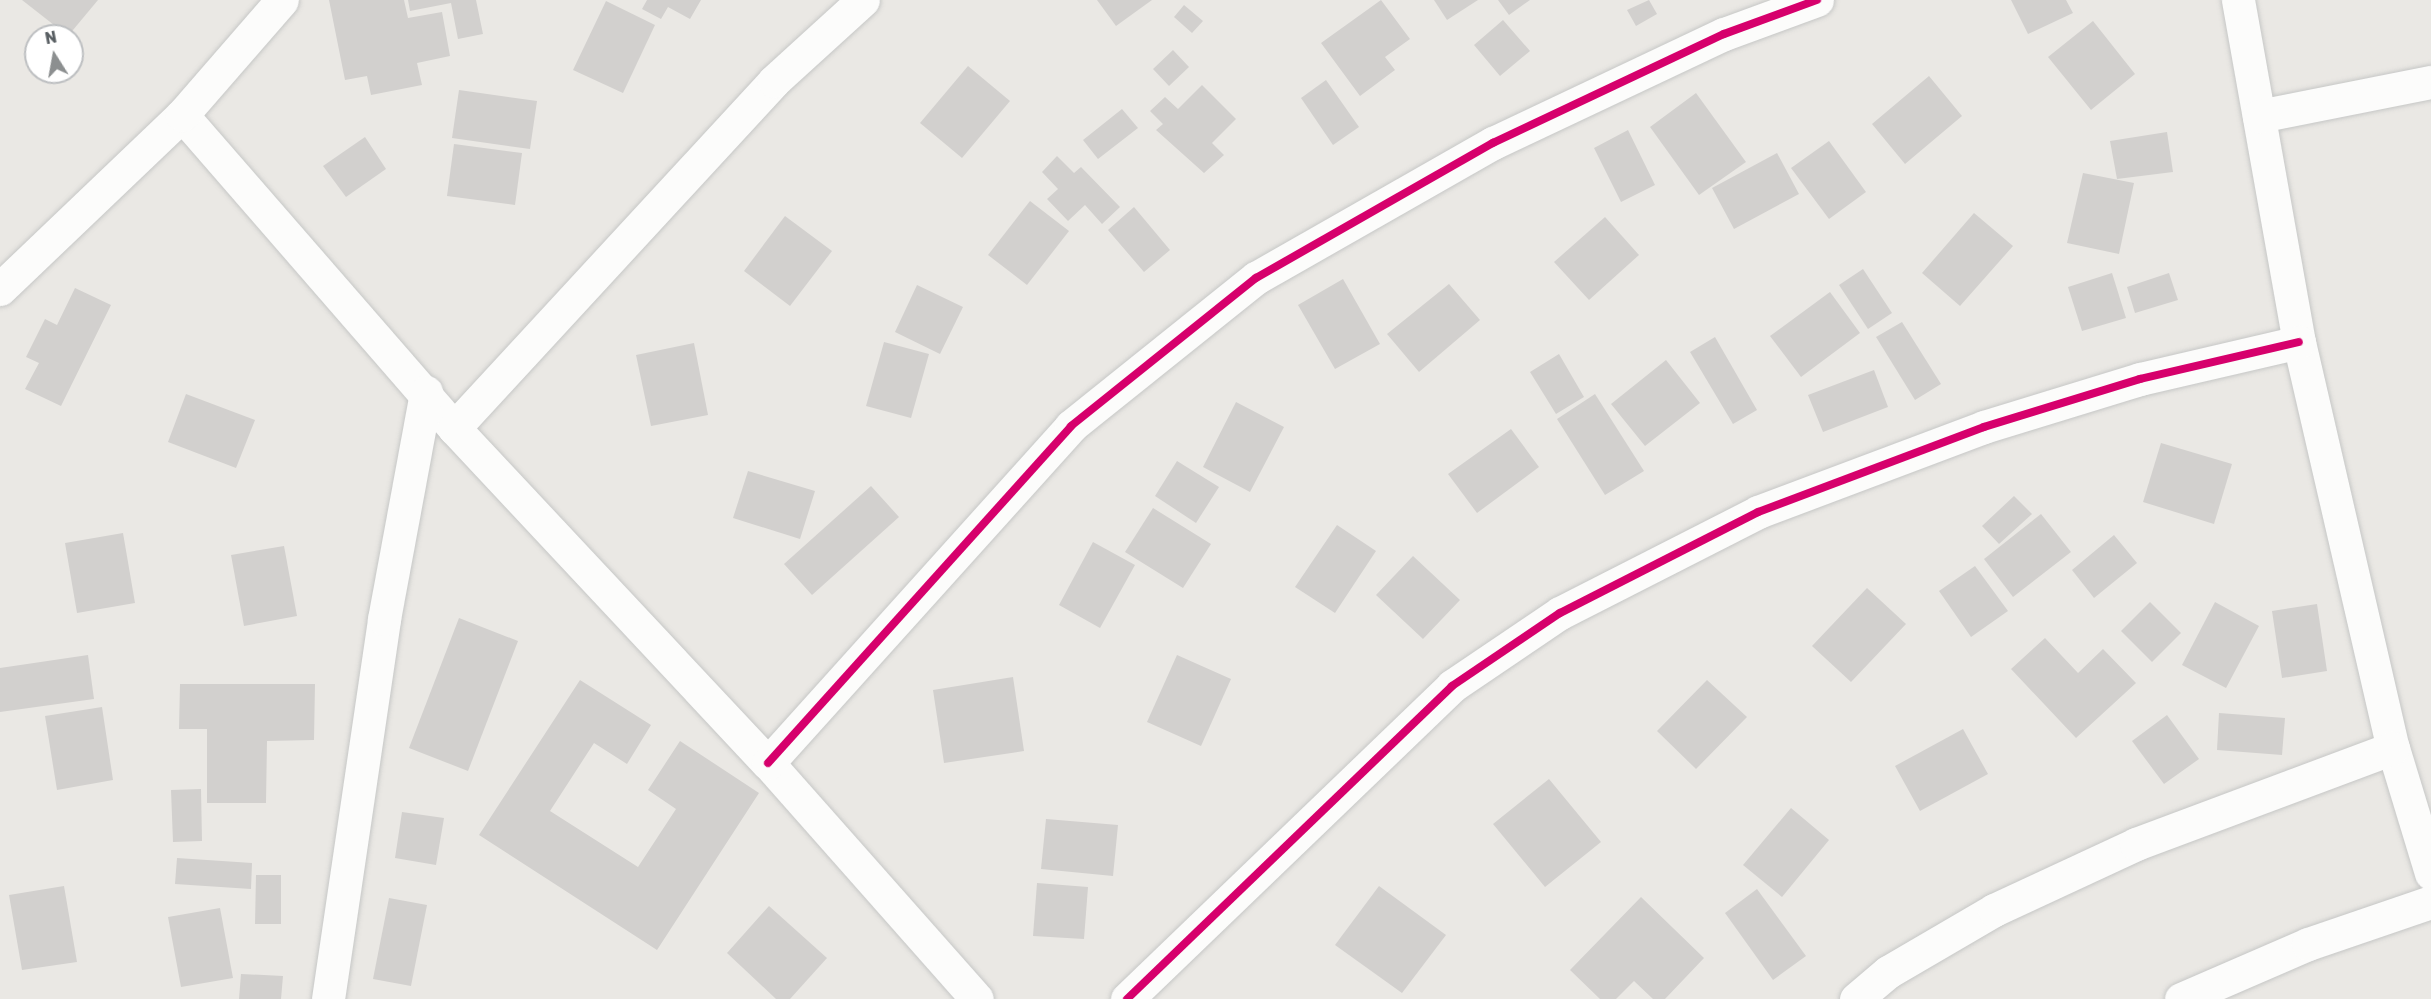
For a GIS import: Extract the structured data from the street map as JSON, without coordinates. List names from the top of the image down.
{
  "north": "top"
}
